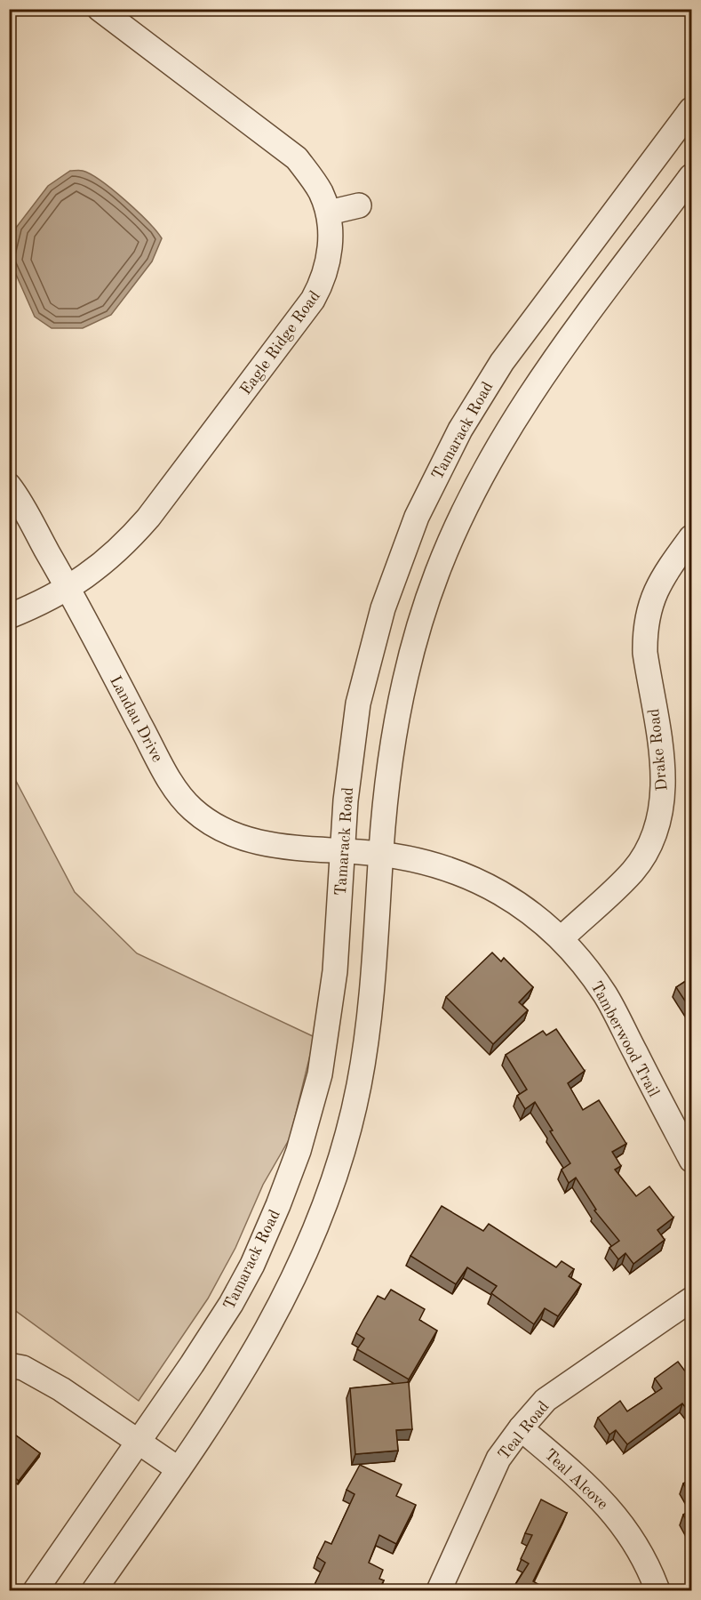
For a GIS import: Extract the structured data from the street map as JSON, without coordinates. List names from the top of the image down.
{
  "streets": {
    "street": [
      "Eagle Ridge Road",
      "Tamarack Road",
      "Landau Drive",
      "Drake Road",
      "Tamberwood Trail",
      "Teal Road",
      "Teal Alcove"
    ]
  },
  "crossings": [
    ["Eagle Ridge Road", "Landau Drive"],
    ["Tamarack Road", "Landau Drive"],
    ["Tamarack Road", "Tamberwood Trail"],
    ["Landau Drive", "Tamberwood Trail"],
    ["Drake Road", "Tamberwood Trail"],
    ["Teal Road", "Teal Alcove"]
  ]
}
